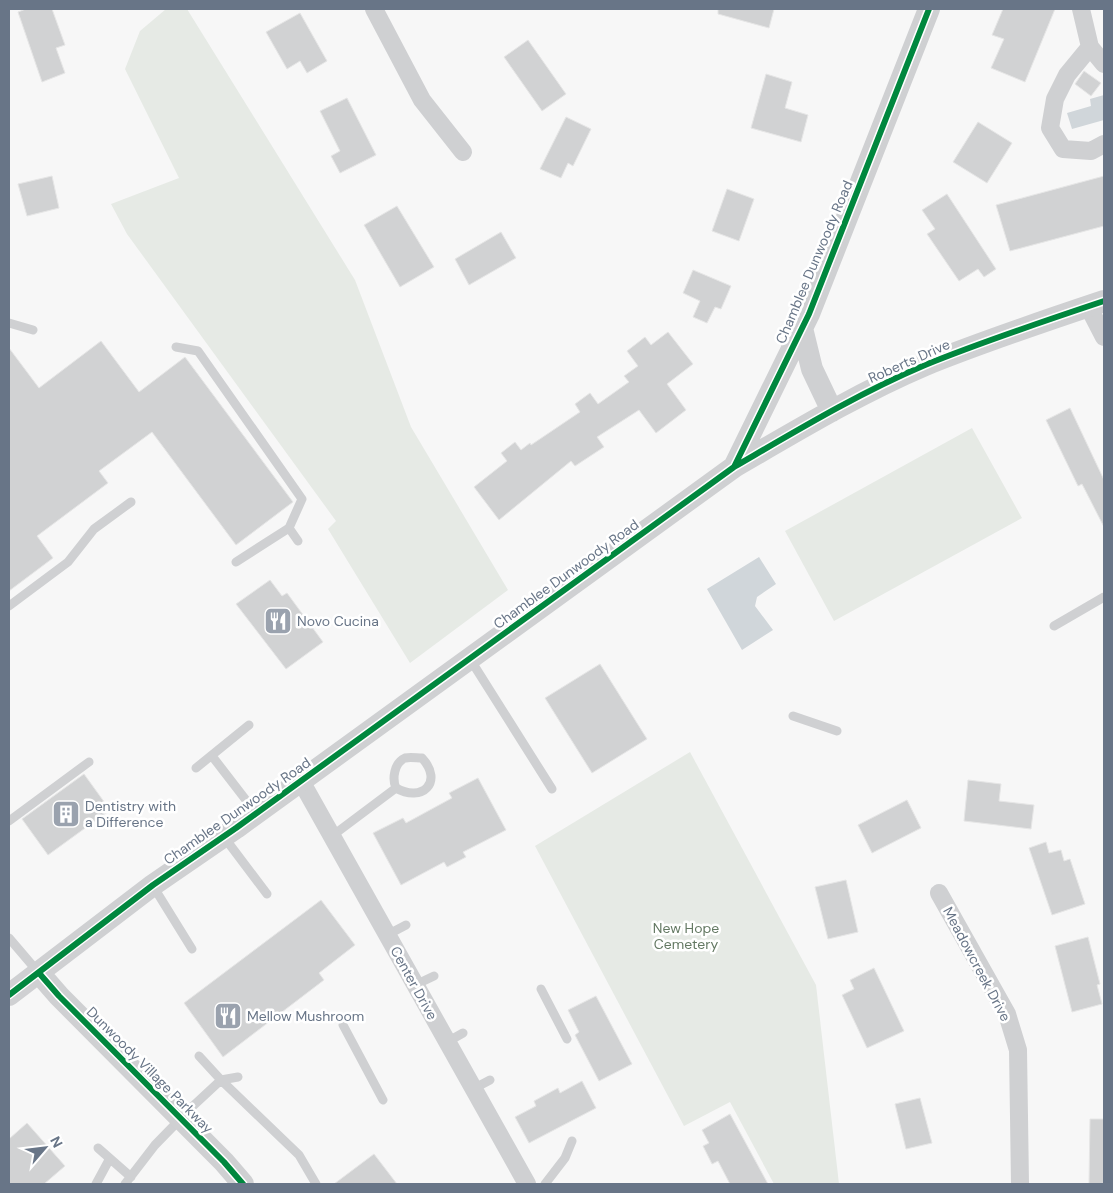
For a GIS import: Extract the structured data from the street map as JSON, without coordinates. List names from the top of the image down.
{
  "streets": {
    "street": [
      "Chamblee Dunwoody Road",
      "Roberts Drive",
      "Meadowcreek Drive",
      "Center Drive",
      "Dunwoody Village Parkway"
    ]
  },
  "crossings": [
    ["Chamblee Dunwoody Road", "Roberts Drive"],
    ["Chamblee Dunwoody Road", "Center Drive"],
    ["Chamblee Dunwoody Road", "Dunwoody Village Parkway"]
  ],
  "parks": ["New Hope Cemetery"],
  "places": {
    "restaurant": ["Novo Cucina", "Mellow Mushroom"],
    "building": ["Dentistry with a Difference"]
  },
  "north": "top right"
}
